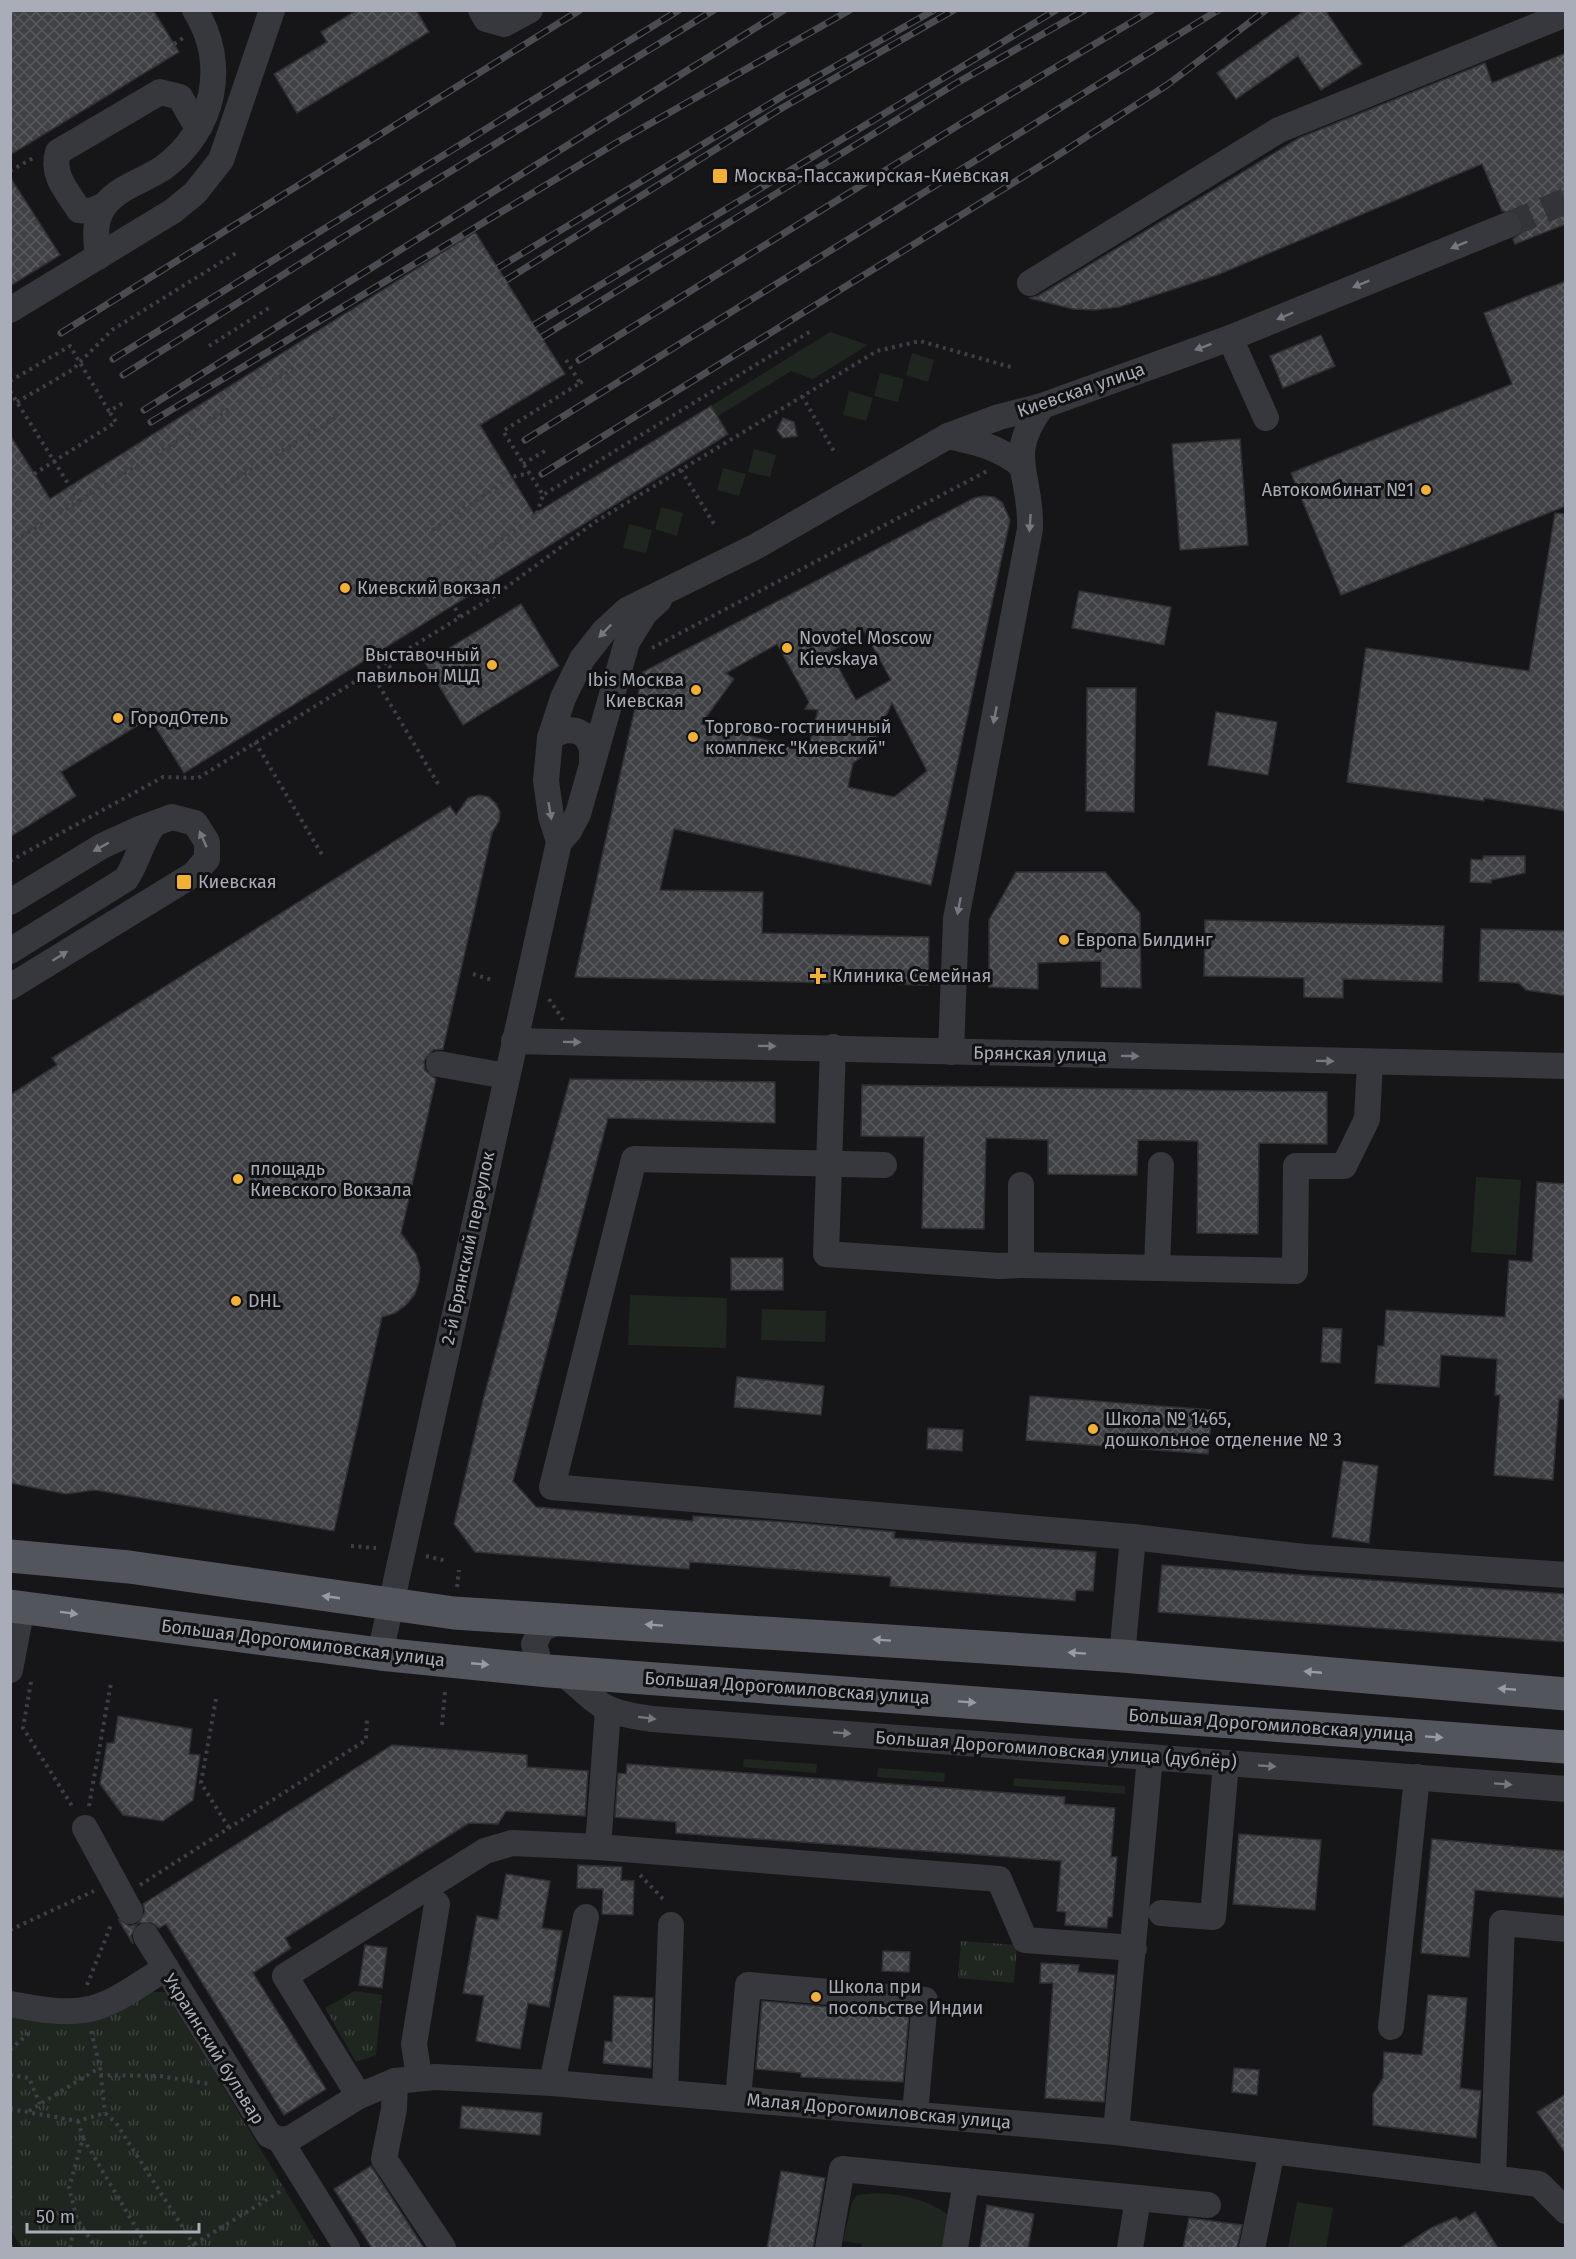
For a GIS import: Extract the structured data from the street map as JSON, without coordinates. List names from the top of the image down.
{
  "streets": {
    "main road": ["Большая Дорогомиловская улица"],
    "street": [
      "Киевская улица",
      "Брянская улица",
      "2-й Брянский переулок",
      "Большая Дорогомиловская улица (дублёр)",
      "Украинский бульвар",
      "Малая Дорогомиловская улица"
    ]
  },
  "crossings": [
    ["Киевская улица", "2-й Брянский переулок"],
    ["Брянская улица", "2-й Брянский переулок"],
    ["2-й Брянский переулок", "Большая Дорогомиловская улица"],
    ["Большая Дорогомиловская улица", "Большая Дорогомиловская улица (дублёр)"],
    ["Украинский бульвар", "Малая Дорогомиловская улица"]
  ],
  "one_way": ["Брянская улица"],
  "places": {
    "transit": ["Москва-Пассажирская-Киевская", "Киевская"],
    "other": [
      "Автокомбинат №1",
      "Киевский вокзал",
      "Novotel Moscow Kievskaya",
      "Выставочный павильон МЦД",
      "Ibis Москва Киевская",
      "ГородОтель",
      "Торгово-гостиничный комплекс \"Киевский\"",
      "Европа Билдинг",
      "площадь Киевского Вокзала",
      "DHL",
      "Школа № 1465, дошкольное отделение № 3",
      "Школа при посольстве Индии"
    ],
    "health": ["Клиника Семейная"]
  },
  "scale_bar": "50 m"
}
